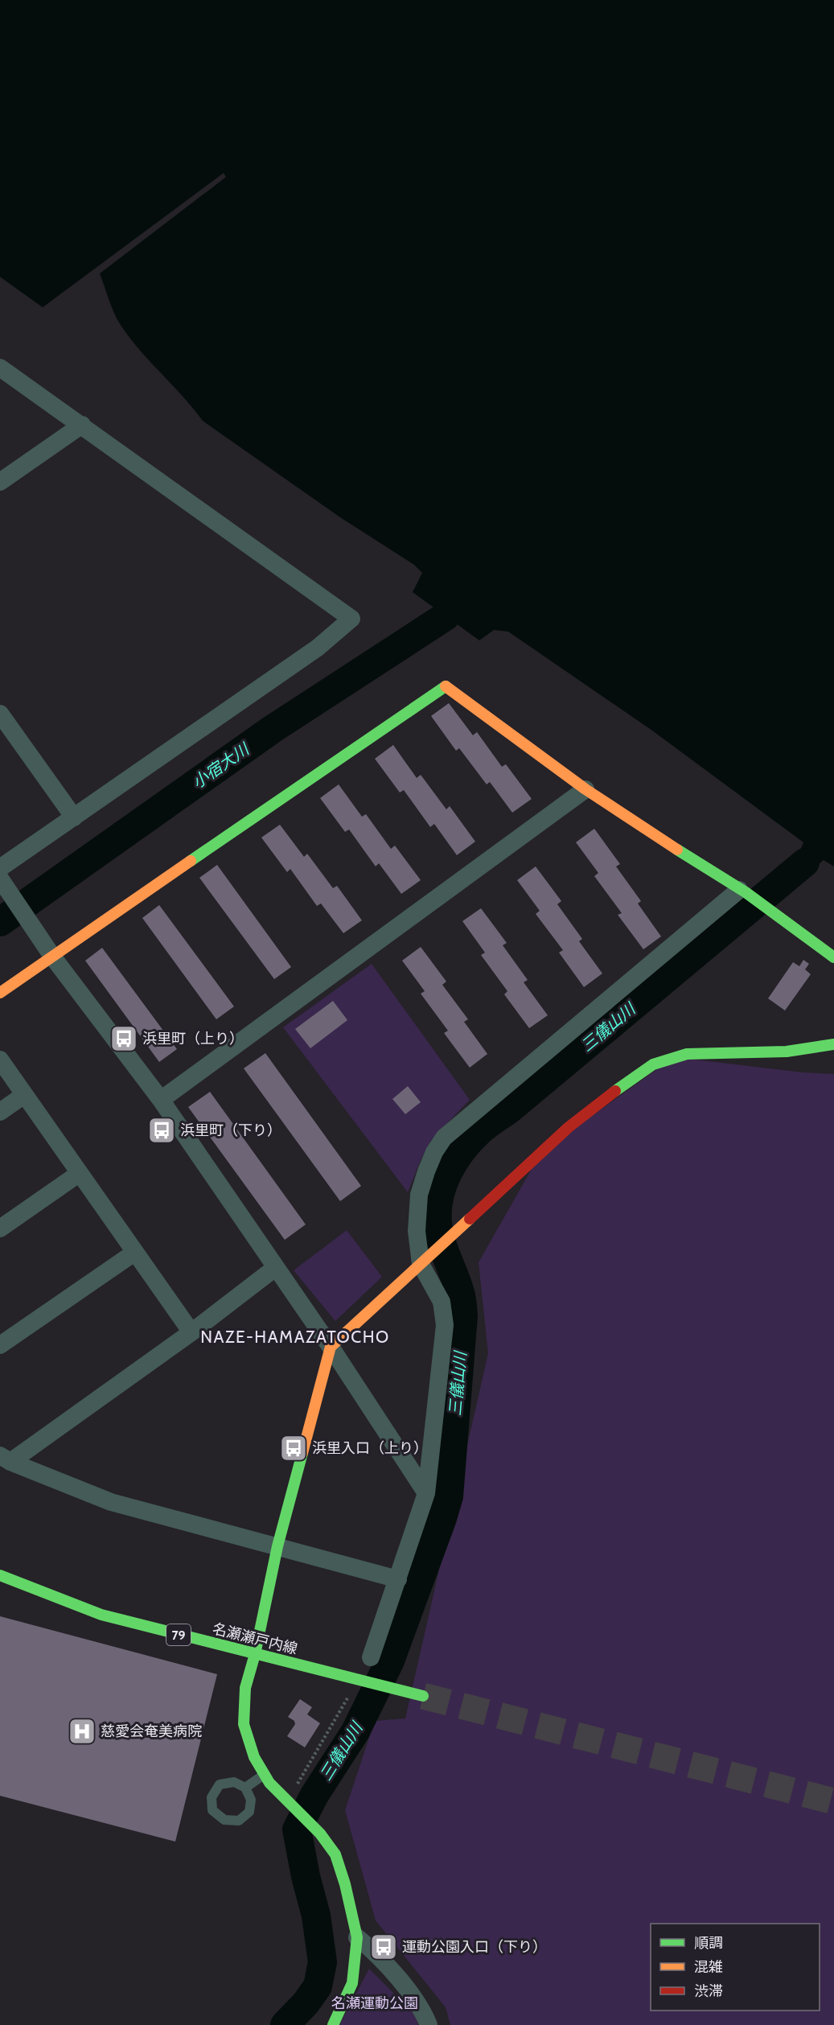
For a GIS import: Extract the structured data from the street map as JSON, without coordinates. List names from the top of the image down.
{
  "streets": {
    "street": ["79", "名瀬瀬戸内線"]
  },
  "districts": ["NAZE-HAMAZATOCHO"],
  "water": ["小宿大川", "三儀山川"],
  "parks": ["名瀬運動公園"],
  "places": {
    "bus stop": [
      "浜里町（上り）",
      "浜里町（下り）",
      "浜里入口（上り）",
      "運動公園入口（下り）"
    ],
    "hospital": ["慈愛会奄美病院"]
  },
  "legend": ["順調", "混雑", "渋滞"]
}
